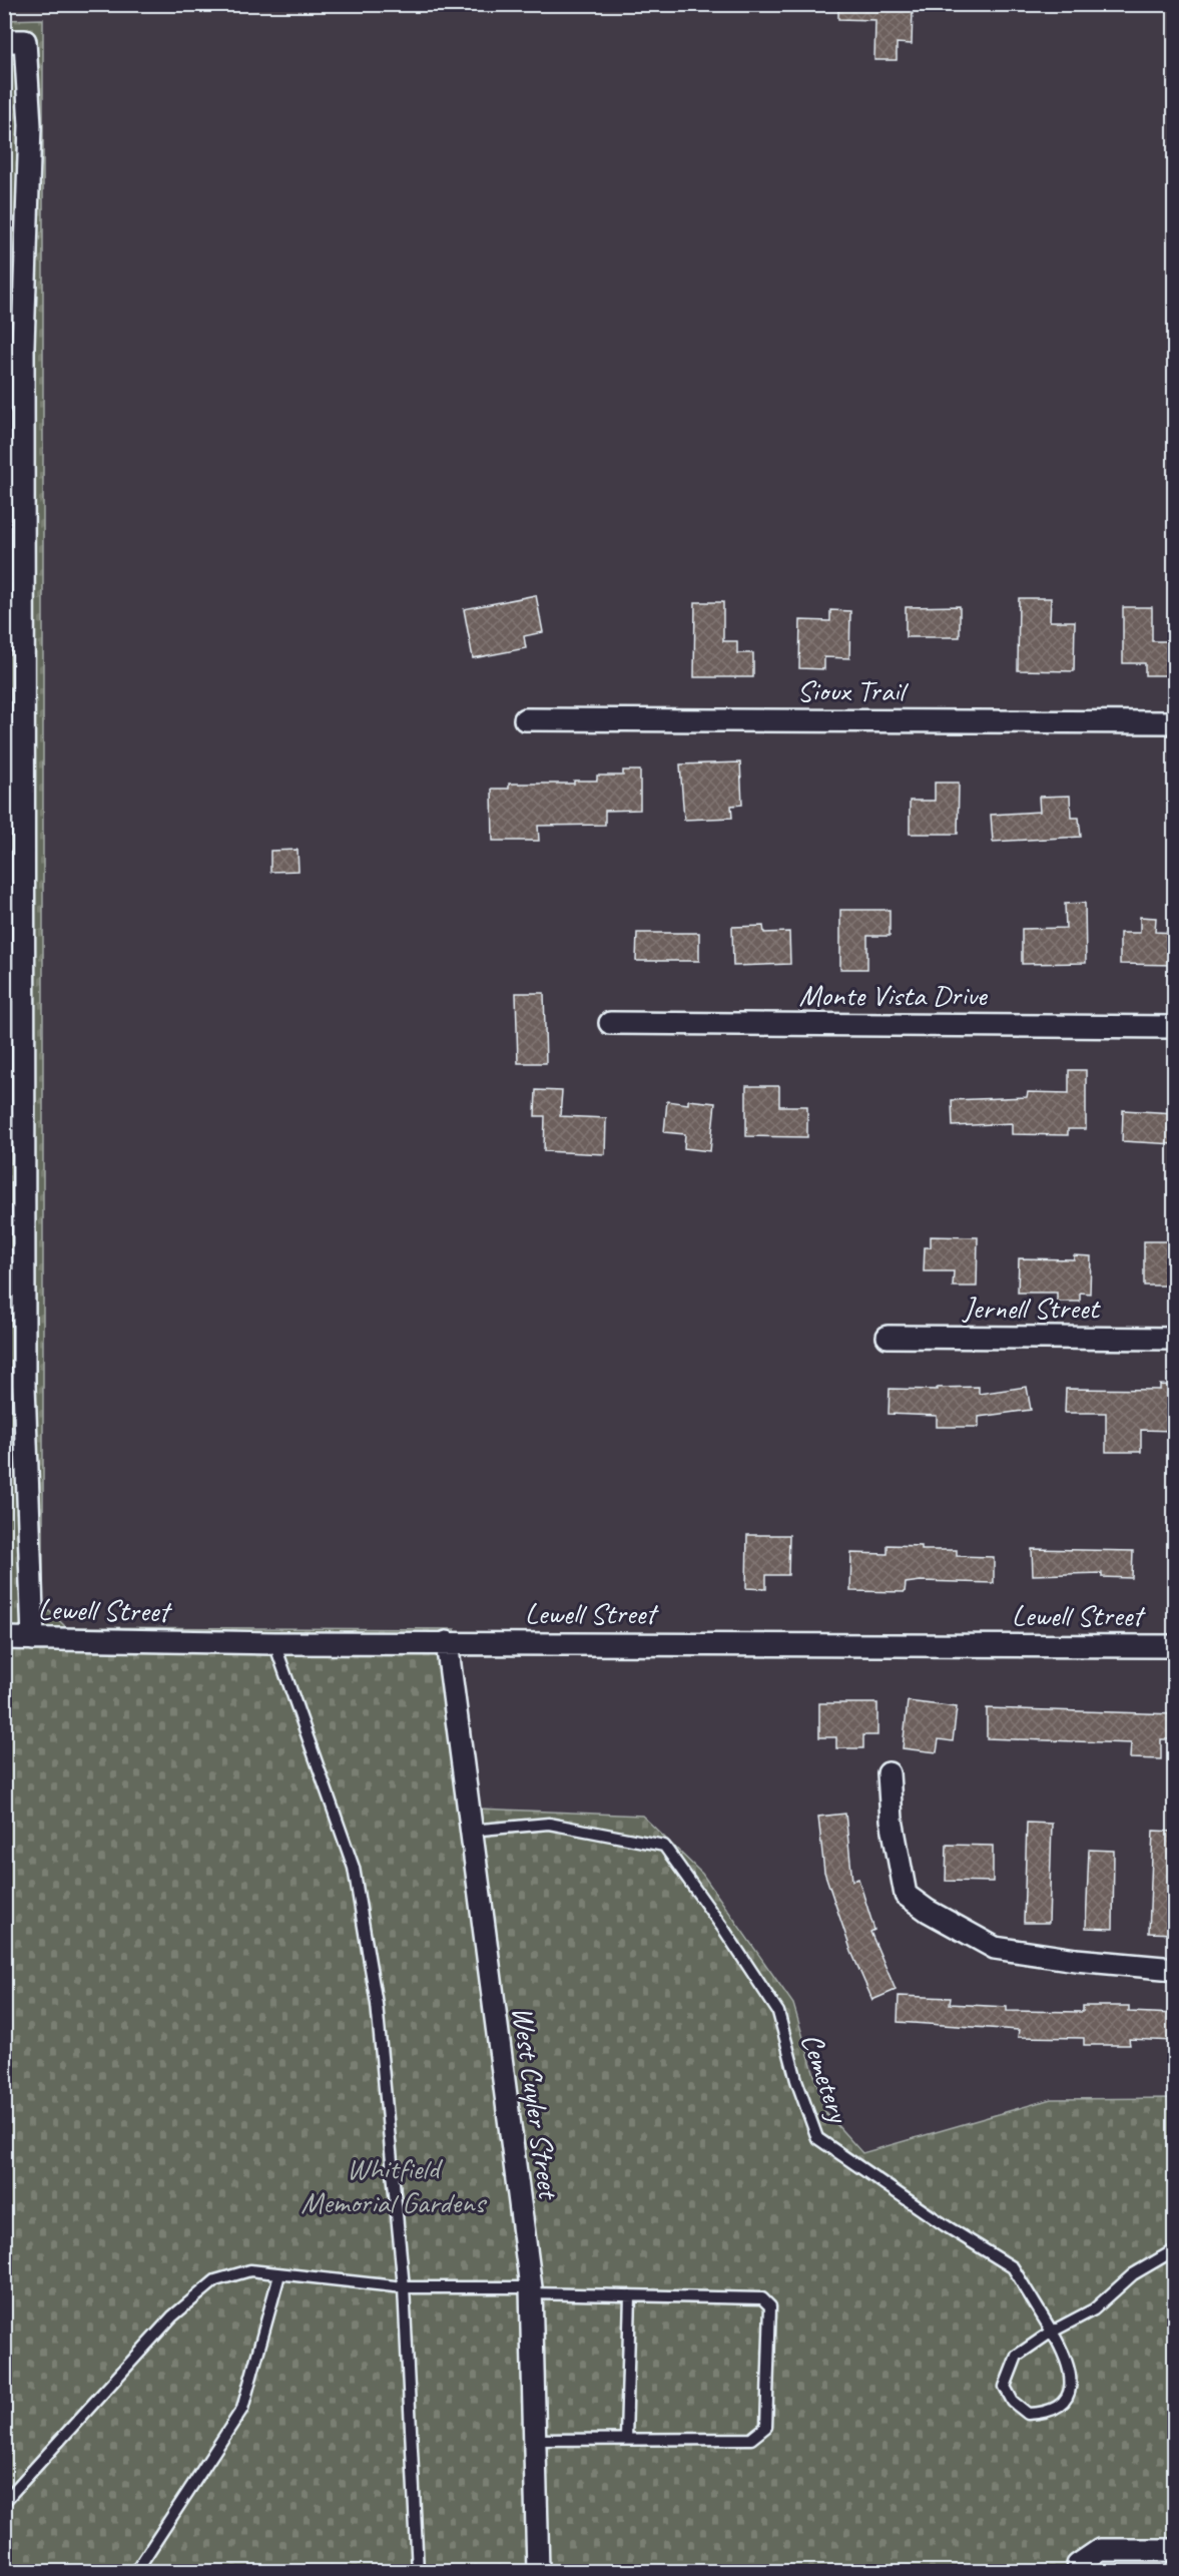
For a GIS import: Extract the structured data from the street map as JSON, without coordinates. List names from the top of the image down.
{
  "streets": {
    "street": [
      "Sioux Trail",
      "Monte Vista Drive",
      "Jernell Street",
      "Lewell Street",
      "West Cuyler Street"
    ],
    "lane": ["Cemetery"]
  },
  "crossings": [
    ["Lewell Street", "West Cuyler Street"],
    ["Cemetery", "West Cuyler Street"]
  ],
  "parks": ["Whitfield Memorial Gardens"]
}
